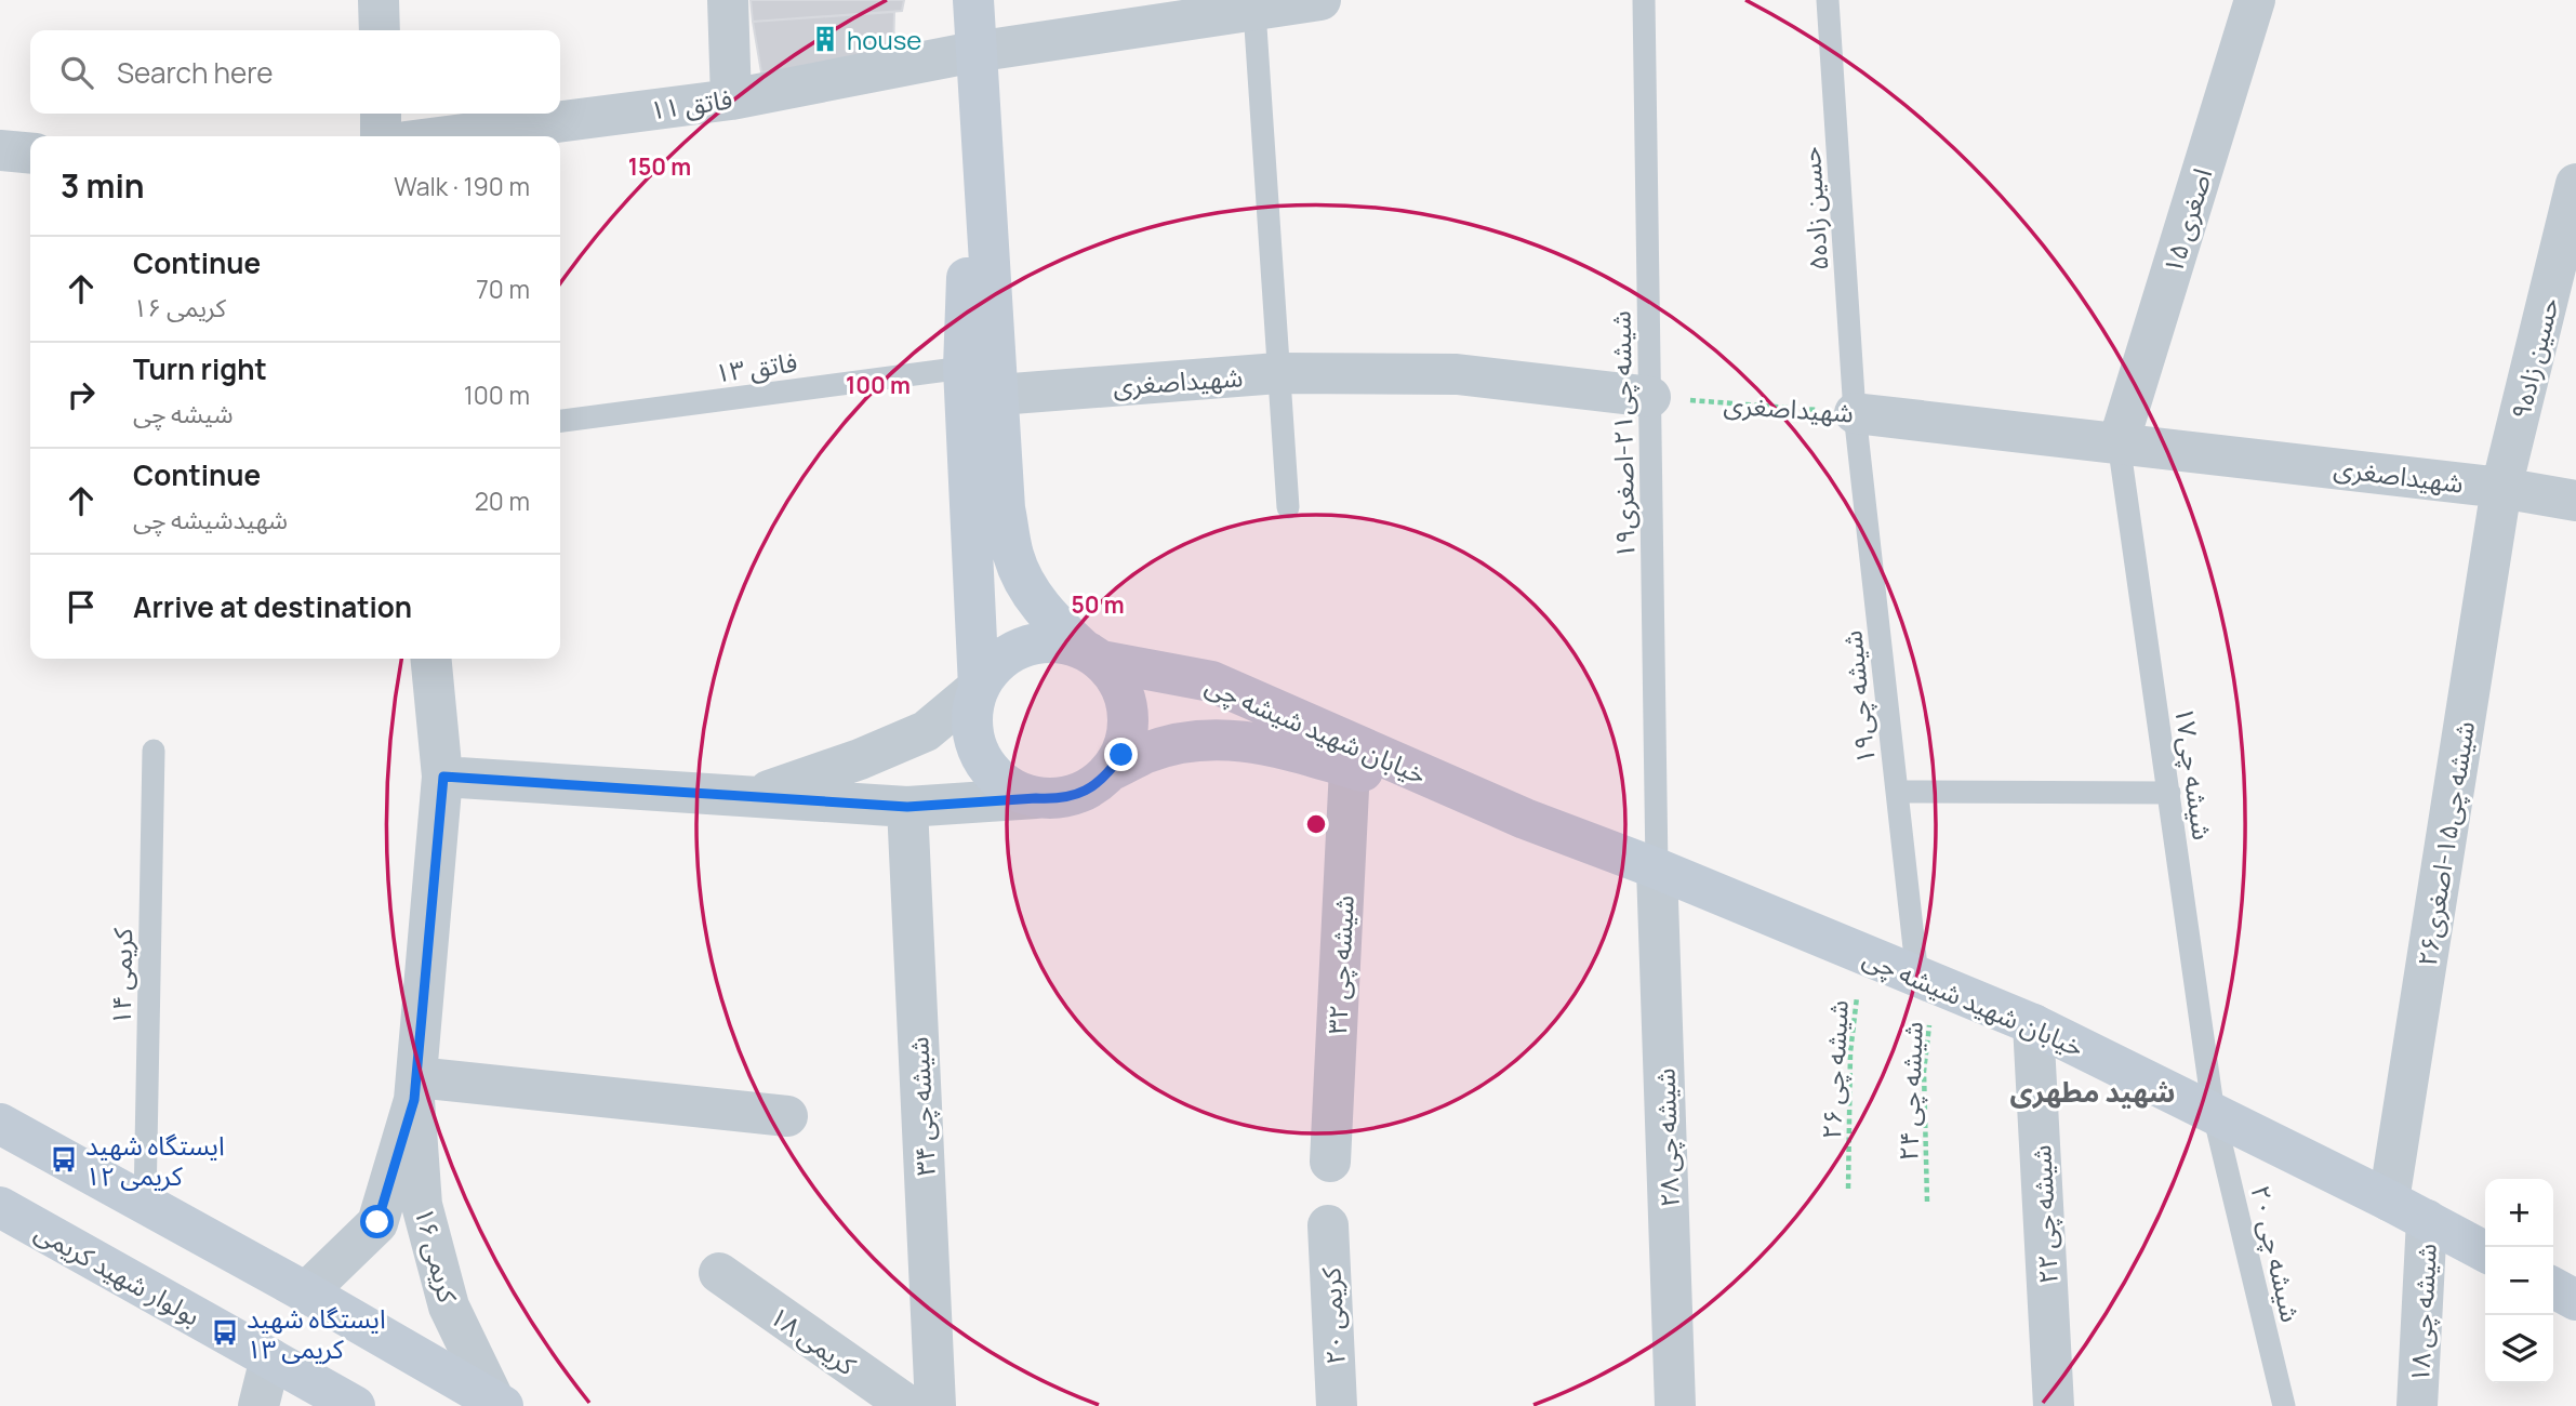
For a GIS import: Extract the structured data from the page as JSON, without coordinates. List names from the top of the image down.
{
  "streets": {
    "street": [
      "فاتق ۱۱",
      "اصغری ۱۵",
      "حسین زاده۹",
      "شهیداصغری",
      "خیابان شهید شیشه چی",
      "شیشه چی۱۵-اصغری۲۶",
      "شیشه چی ۳۲",
      "شیشه چی ۳۴",
      "شیشه چی ۲۸",
      "شیشه چی ۲۲",
      "کریمی ۱۶",
      "بولوار شهید کریمی",
      "شیشه چی ۱۸",
      "کریمی ۲۰",
      "کریمی ۱۸"
    ],
    "lane": [
      "حسین زاده۵",
      "فاتق ۱۳",
      "شیشه چی۲۱-اصغری۱۹",
      "شیشه چی۱۹",
      "شیشه چی۱۷",
      "کریمی ۱۴",
      "شیشه چی ۲۰"
    ],
    "path": ["شیشه چی ۲۶", "شیشه چی ۲۴"]
  },
  "crossings": [
    ["حسین زاده۵", "شهیداصغری"],
    ["حسین زاده۵", "شیشه چی۱۹"],
    ["اصغری ۱۵", "شهیداصغری"],
    ["اصغری ۱۵", "شیشه چی۱۷"],
    ["حسین زاده۹", "شهیداصغری"],
    ["حسین زاده۹", "شیشه چی۱۵-اصغری۲۶"],
    ["شهیداصغری", "شیشه چی۲۱-اصغری۱۹"],
    ["شهیداصغری", "شیشه چی۱۹"],
    ["شهیداصغری", "شیشه چی۱۷"],
    ["شهیداصغری", "شیشه چی۱۵-اصغری۲۶"],
    ["شیشه چی۲۱-اصغری۱۹", "خیابان شهید شیشه چی"],
    ["شیشه چی۲۱-اصغری۱۹", "شیشه چی ۲۸"],
    ["شیشه چی۱۹", "خیابان شهید شیشه چی"],
    ["شیشه چی۱۹", "شیشه چی ۲۴"],
    ["خیابان شهید شیشه چی", "شیشه چی۱۷"],
    ["خیابان شهید شیشه چی", "شیشه چی۱۵-اصغری۲۶"],
    ["خیابان شهید شیشه چی", "شیشه چی ۳۲"],
    ["خیابان شهید شیشه چی", "شیشه چی ۲۶"],
    ["خیابان شهید شیشه چی", "شیشه چی ۲۴"],
    ["خیابان شهید شیشه چی", "شیشه چی ۲۸"],
    ["خیابان شهید شیشه چی", "شیشه چی ۲۲"],
    ["خیابان شهید شیشه چی", "شیشه چی ۲۰"],
    ["خیابان شهید شیشه چی", "شیشه چی ۱۸"],
    ["شیشه چی۱۷", "شیشه چی ۲۰"]
  ],
  "districts": ["شهید مطهری"],
  "places": {
    "building": ["house"],
    "bus stop": ["ایستگاه شهید کریمی ۱۲", "ایستگاه شهید کریمی ۱۳"]
  },
  "page": {
    "search": "Search here",
    "heading": ["3 min", "Walk · 190 m"],
    "list": [
      ["Continue", "کریمی ۱۶", "70 m"],
      ["Turn right", "شیشه چی", "100 m"],
      ["Continue", "شهیدشیشه چی", "20 m"],
      "Arrive at destination"
    ],
    "map_buttons": ["+", "−"]
  },
  "rings": ["150 m", "100 m", "50 m"]
}
